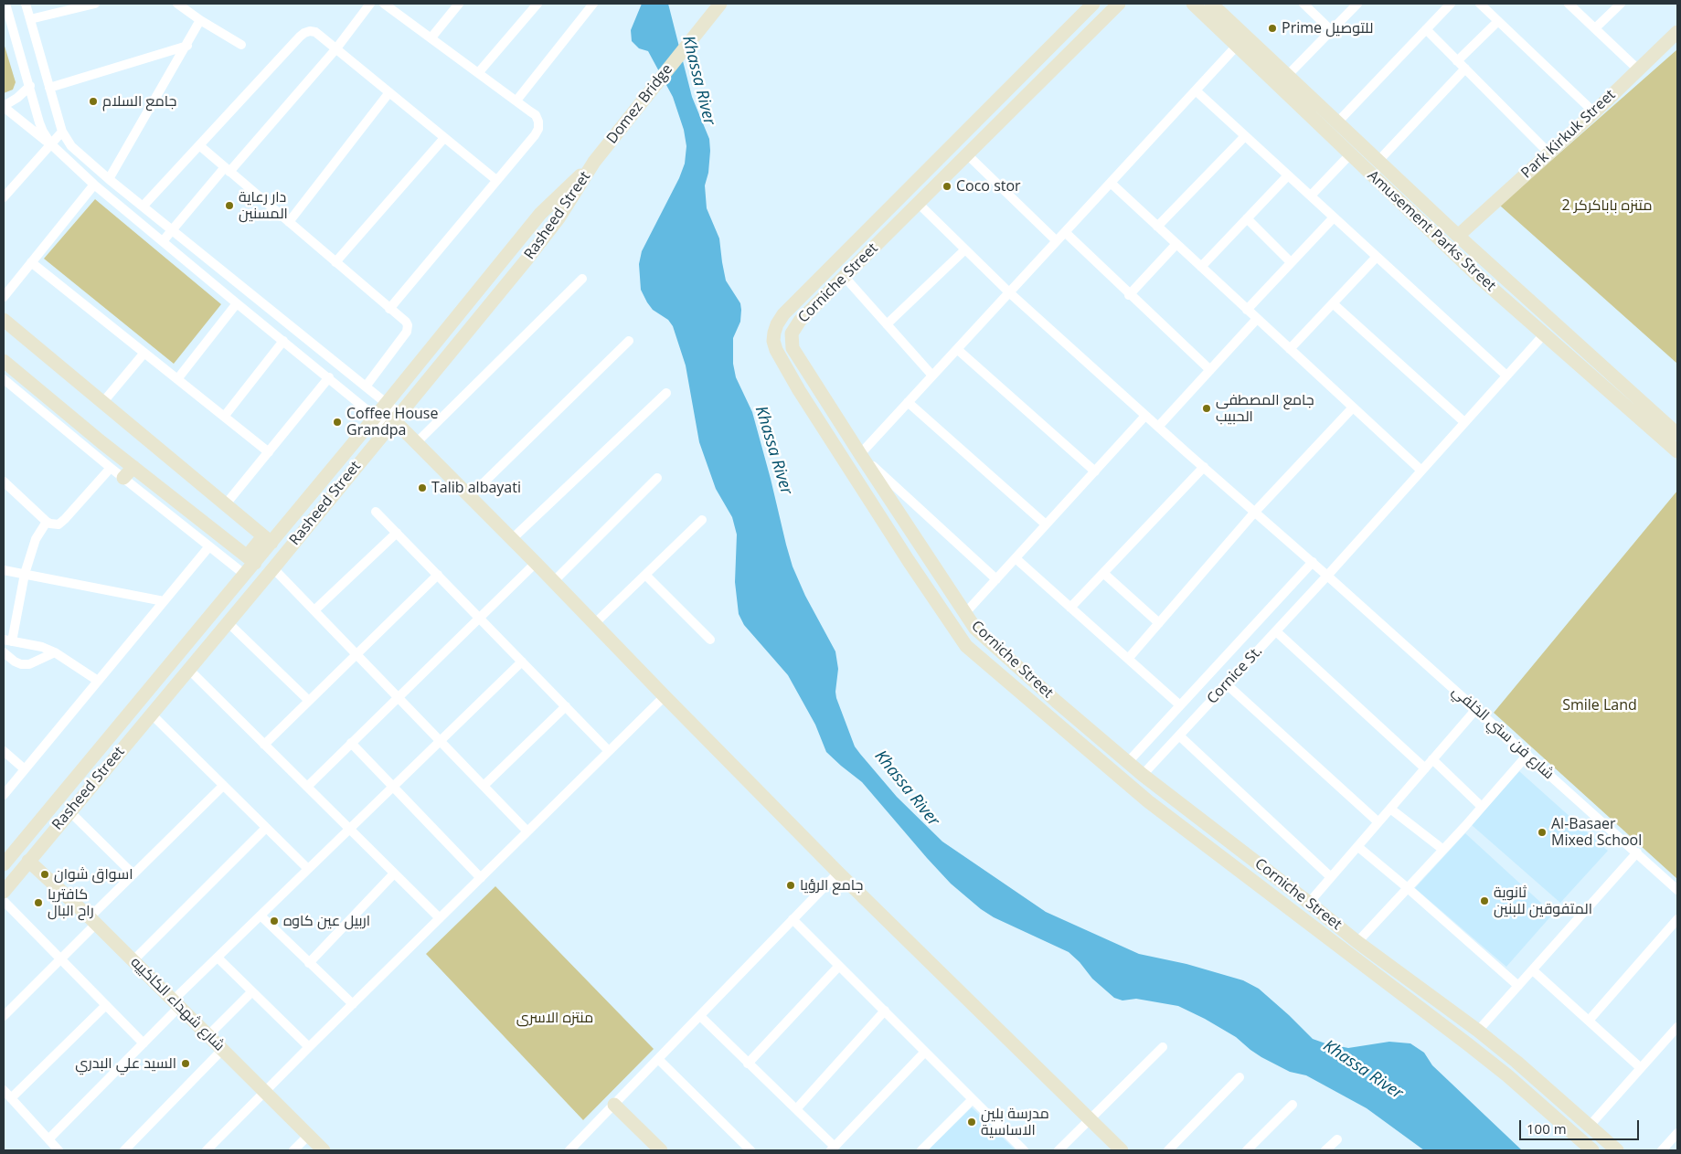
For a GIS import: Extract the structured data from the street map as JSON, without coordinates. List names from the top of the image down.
{
  "streets": {
    "main road": [
      "Domez Bridge",
      "Park Kirkuk Street",
      "Rasheed Street",
      "Amusement Parks Street",
      "Corniche Street",
      "شارع شهداء الكاكييه"
    ],
    "street": ["Cornice St.", "شارع فن ستي الخلفي"]
  },
  "crossings": [
    ["Domez Bridge", "Rasheed Street"],
    ["Park Kirkuk Street", "Amusement Parks Street"],
    ["Rasheed Street", "شارع شهداء الكاكييه"],
    ["Amusement Parks Street", "Cornice St."],
    ["Corniche Street", "Cornice St."],
    ["Corniche Street", "شارع فن ستي الخلفي"],
    ["Cornice St.", "شارع فن ستي الخلفي"]
  ],
  "water": ["Khassa River"],
  "parks": ["متنزه باباكركر 2", "Smile Land", "منتزه الاسرى"],
  "places": [
    "Prime للتوصيل",
    "جامع السلام",
    "Coco stor",
    "دار رعاية المسنين",
    "جامع المصطفى الحبيب",
    "Coffee House Grandpa",
    "Talib albayati",
    "Al-Basaer Mixed School",
    "اسواق شوان",
    "جامع الرؤيا",
    "ثانوية المتفوقين للبنين",
    "كافتريا راح البال",
    "اربيل عين كاوه",
    "السيد علي البدري",
    "مدرسة بلين الاساسية"
  ],
  "scale_bar": "100 m"
}
